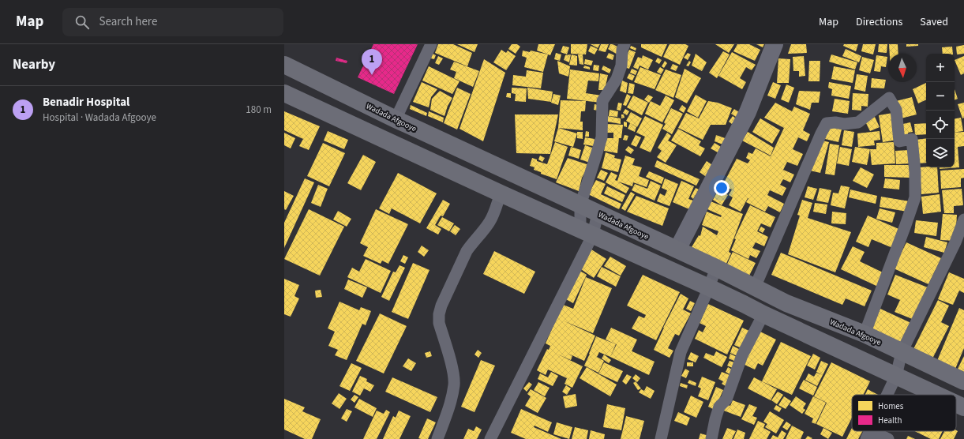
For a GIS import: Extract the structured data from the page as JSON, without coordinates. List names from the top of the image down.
{
  "streets": {
    "highway": ["Wadada Afgooye"]
  },
  "legend": ["Homes", "Health"],
  "north": "bottom",
  "page": {
    "header": "Map",
    "search": "Search here",
    "nav": ["Map", "Directions", "Saved"],
    "heading": "Nearby",
    "pins": "1",
    "map_buttons": ["+", "−"],
    "list": [
      {
        "mark": "1",
        "name": "Benadir Hospital",
        "note": "Hospital · Wadada Afgooye",
        "value": "180 m"
      }
    ]
  }
}
